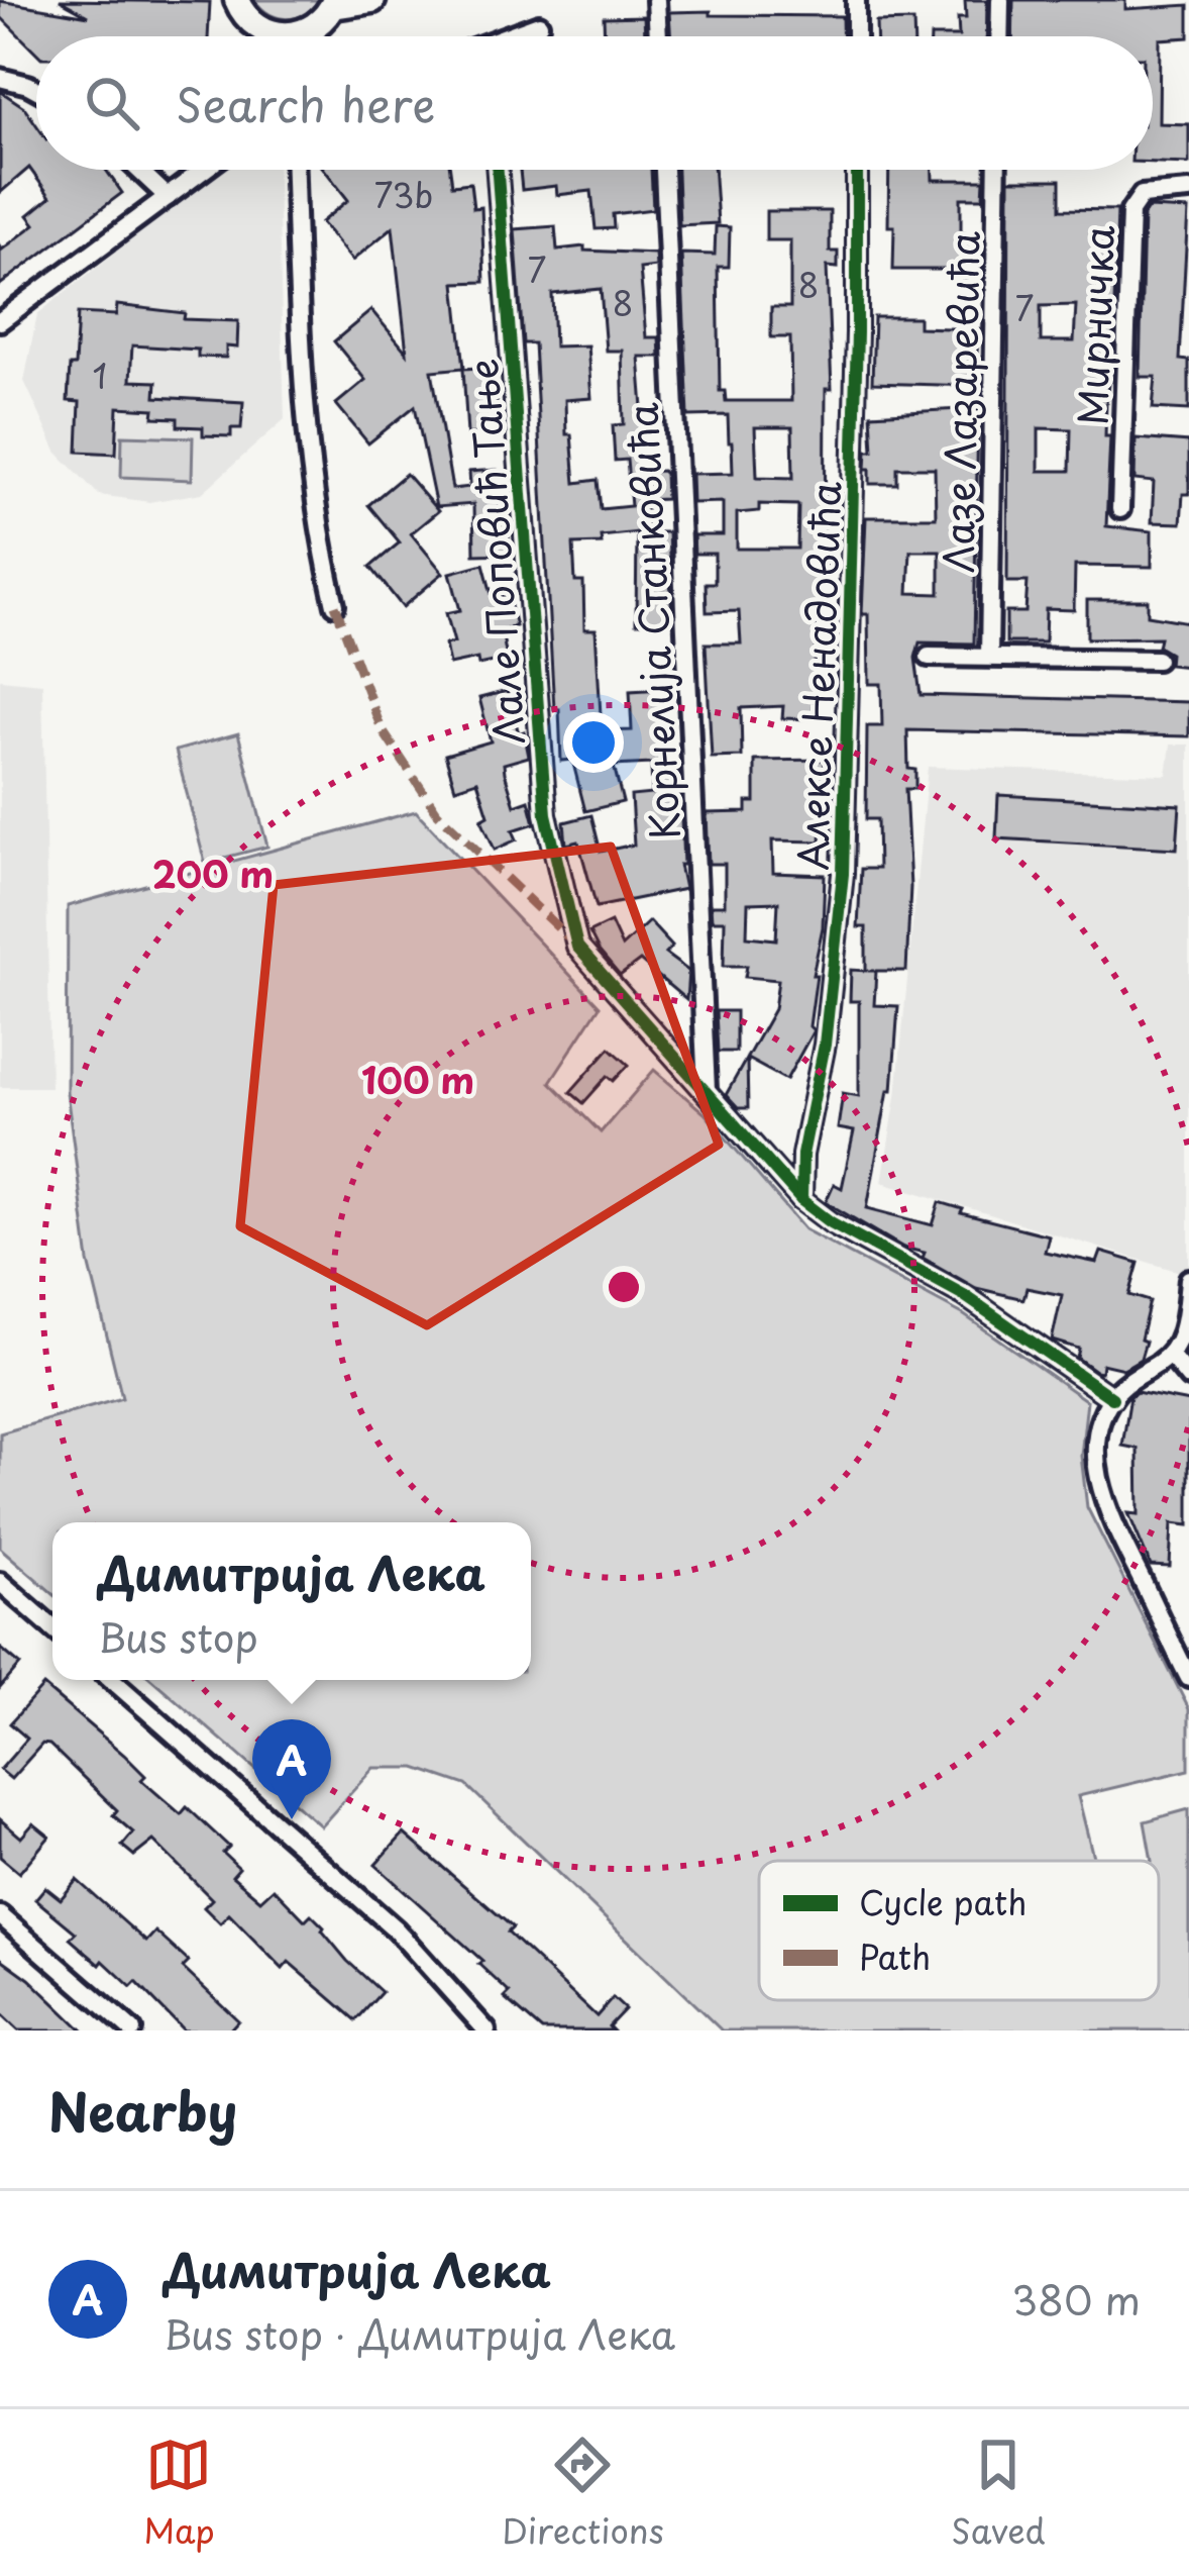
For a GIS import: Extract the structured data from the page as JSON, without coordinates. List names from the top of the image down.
{
  "streets": {
    "street": [
      "Мирничка",
      "Лазе Лазаревића",
      "Лале Поповић Тање",
      "Корнелија Станковића",
      "Алексе Ненадовића"
    ]
  },
  "crossings": [
    ["Лале Поповић Тање", "Корнелија Станковића"]
  ],
  "house_numbers": [
    "73b",
    "7",
    "8",
    "8",
    "7",
    "1"
  ],
  "legend": ["Cycle path", "Path"],
  "page": {
    "search": "Search here",
    "popup": ["Димитрија Лека", "Bus stop"],
    "pins": "A",
    "heading": "Nearby",
    "list": [
      {
        "mark": "A",
        "name": "Димитрија Лека",
        "note": "Bus stop · Димитрија Лека",
        "value": "380 m"
      }
    ],
    "nav": ["Map", "Directions", "Saved"]
  },
  "rings": ["200 m", "100 m"]
}
